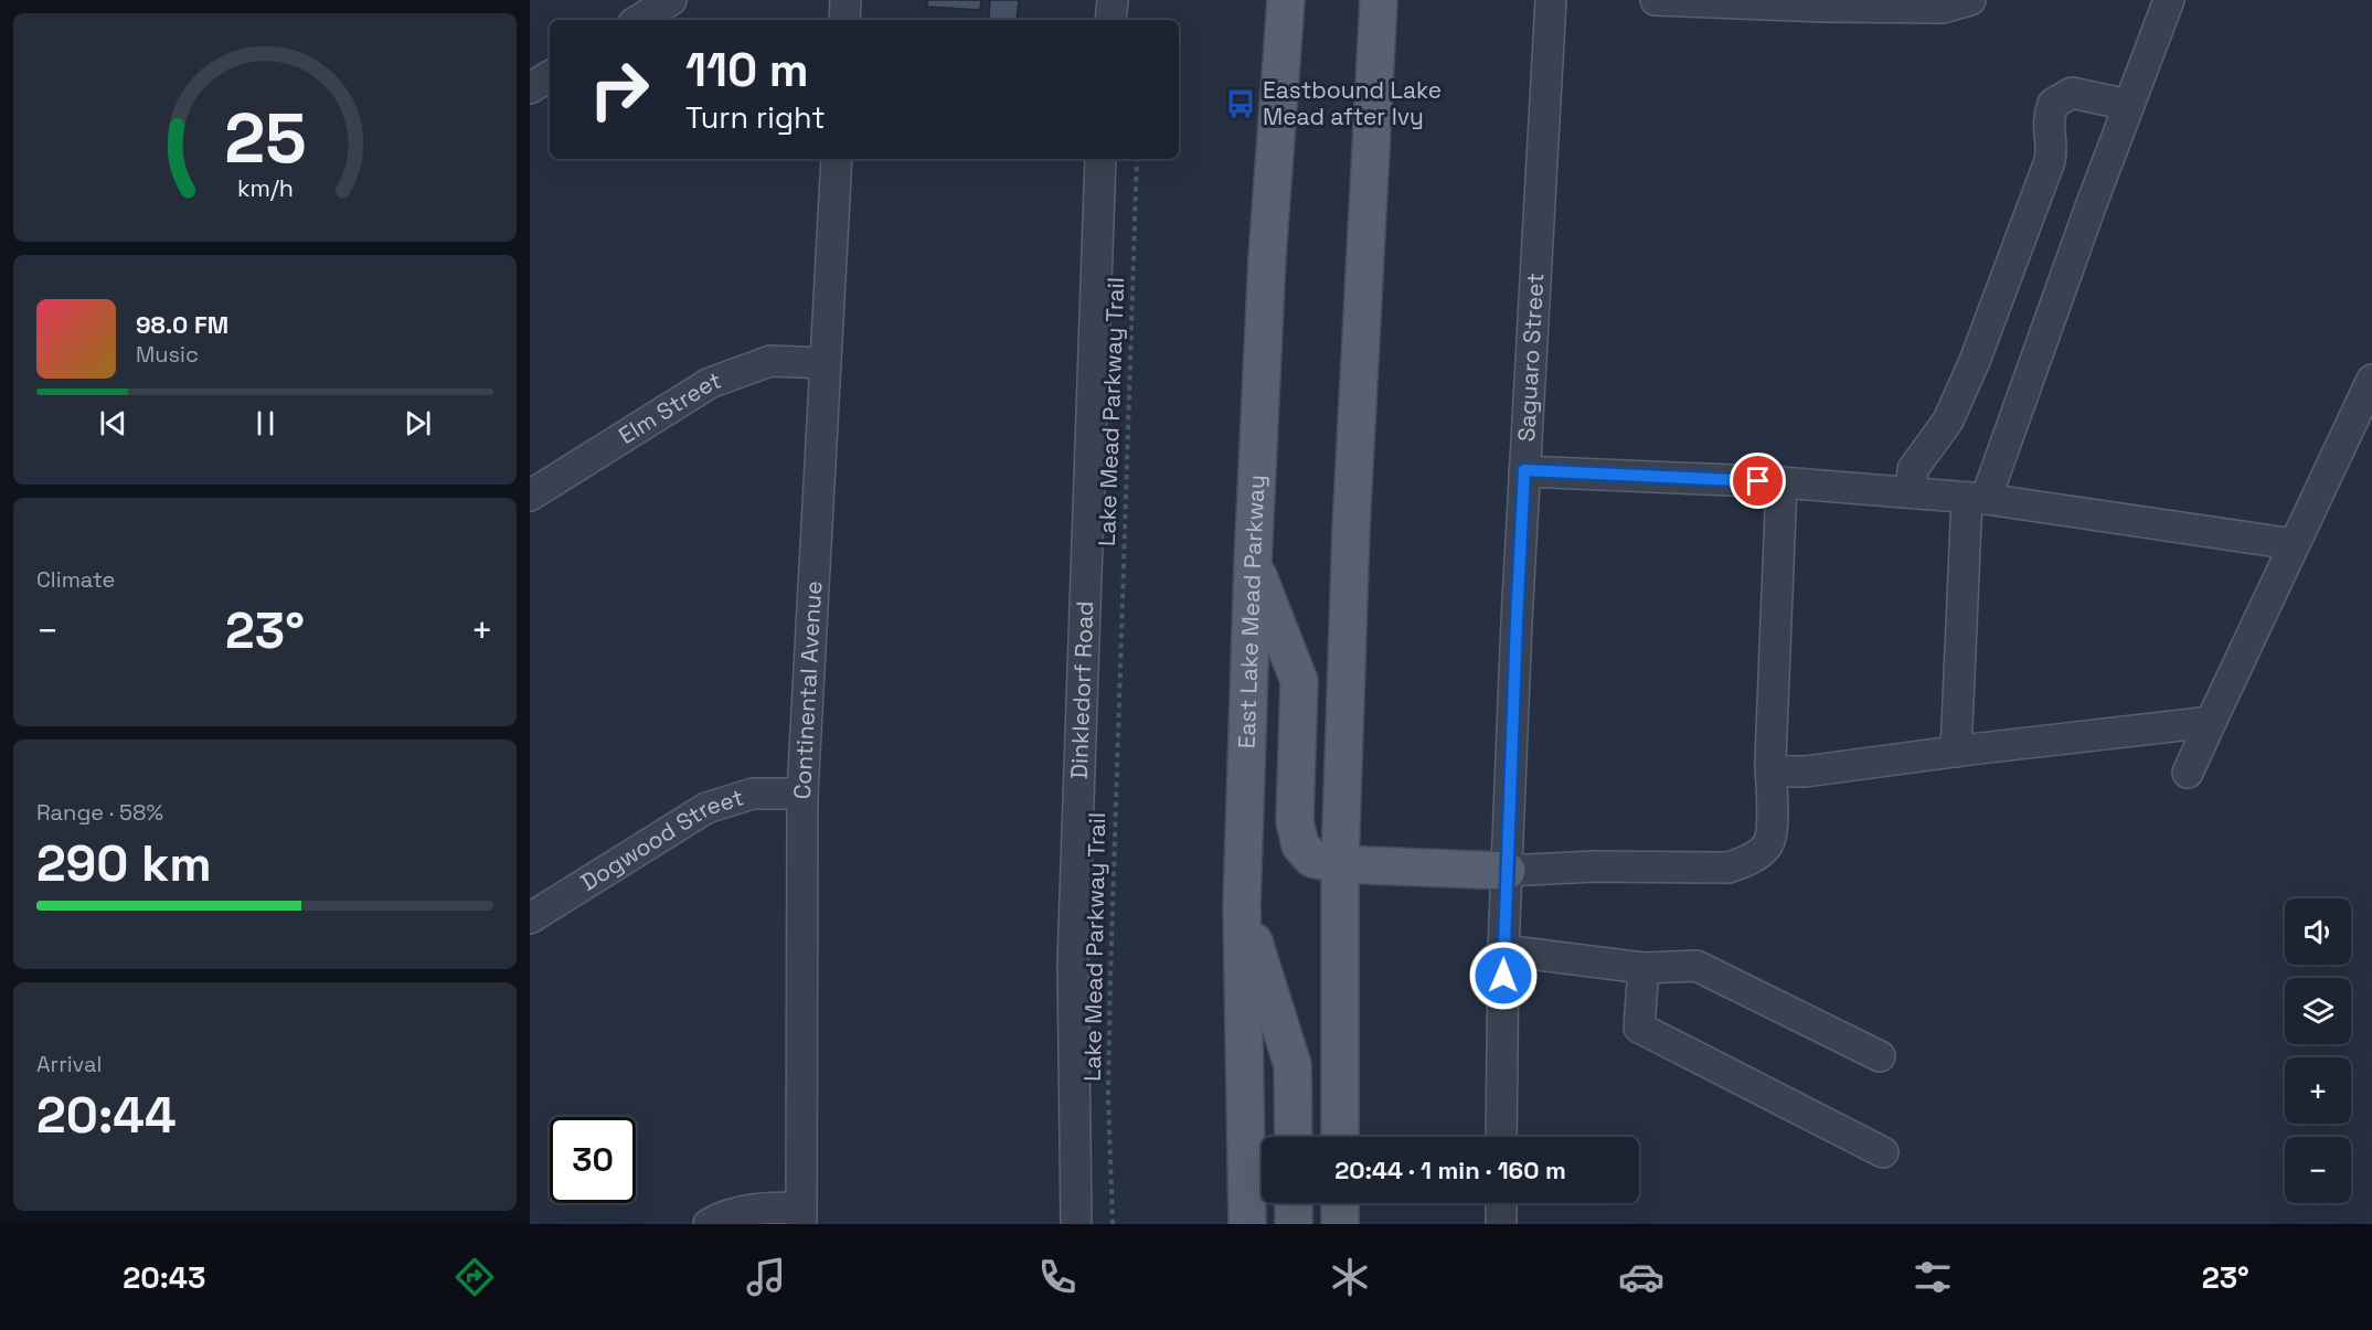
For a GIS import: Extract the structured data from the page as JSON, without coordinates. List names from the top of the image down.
{
  "streets": {
    "main road": ["East Lake Mead Parkway"],
    "street": [
      "Saguaro Street",
      "Elm Street",
      "Continental Avenue",
      "Dinkledorf Road",
      "Dogwood Street"
    ],
    "path": ["Lake Mead Parkway Trail"]
  },
  "crossings": [
    ["Elm Street", "Continental Avenue"],
    ["Continental Avenue", "Dogwood Street"]
  ],
  "places": {
    "bus stop": ["Eastbound Lake Mead after Ivy"]
  },
  "page": {
    "turn": ["110 m", "Turn right"],
    "song": ["98.0 FM", "Music"],
    "tile": [
      "Climate",
      ["Range · 58%", "290 km"],
      ["Arrival", "20:44"]
    ],
    "heat": ["−", "23°", "+"],
    "map_buttons": ["+", "−"],
    "limit": "30",
    "trip": "20:44 · 1 min · 160 m",
    "tabs": ["20:43", "23°"],
    "gauge": ["25", "km/h"]
  }
}
